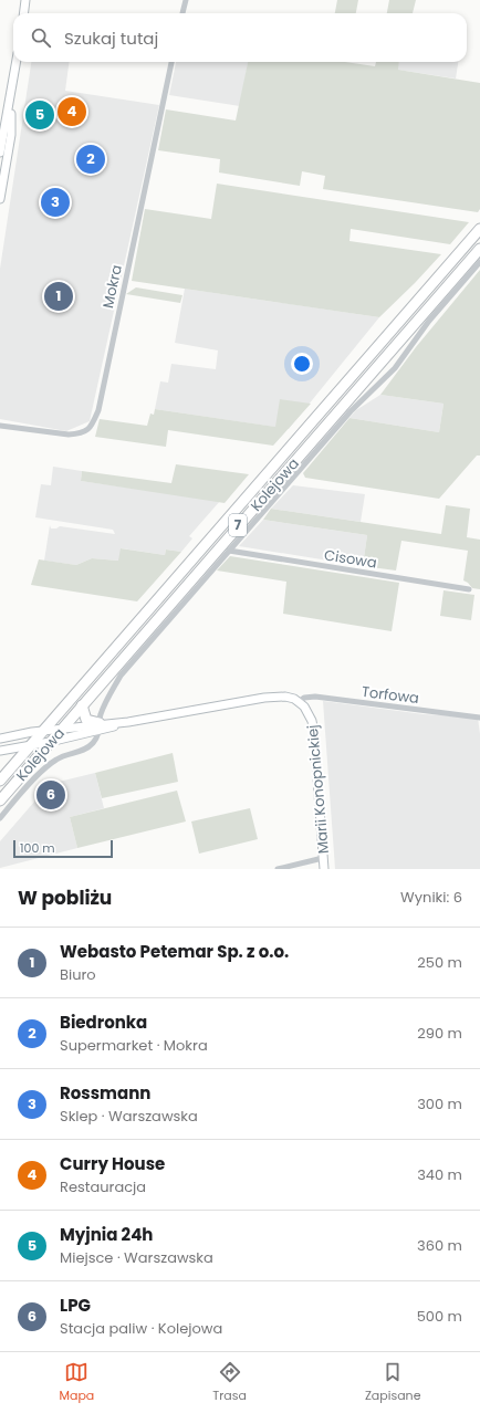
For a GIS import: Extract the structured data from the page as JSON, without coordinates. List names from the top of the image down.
{
  "streets": {
    "highway": ["Kolejowa", "7"],
    "street": [
      "Mokra",
      "Cisowa",
      "Torfowa",
      "Marii Konopnickiej"
    ]
  },
  "crossings": [
    ["Torfowa", "Marii Konopnickiej"]
  ],
  "scale_bar": "100 m",
  "page": {
    "search": "Szukaj tutaj",
    "pins": [
      "4",
      "5",
      "2",
      "3",
      "1",
      "6"
    ],
    "scale": "100 m",
    "heading": ["W pobliżu", "Wyniki: 6"],
    "list": [
      {
        "mark": "1",
        "name": "Webasto Petemar Sp. z o.o.",
        "note": "Biuro",
        "value": "250 m"
      },
      {
        "mark": "2",
        "name": "Biedronka",
        "note": "Supermarket · Mokra",
        "value": "290 m"
      },
      {
        "mark": "3",
        "name": "Rossmann",
        "note": "Sklep · Warszawska",
        "value": "300 m"
      },
      {
        "mark": "4",
        "name": "Curry House",
        "note": "Restauracja",
        "value": "340 m"
      },
      {
        "mark": "5",
        "name": "Myjnia 24h",
        "note": "Miejsce · Warszawska",
        "value": "360 m"
      },
      {
        "mark": "6",
        "name": "LPG",
        "note": "Stacja paliw · Kolejowa",
        "value": "500 m"
      }
    ],
    "nav": ["Mapa", "Trasa", "Zapisane"]
  }
}
